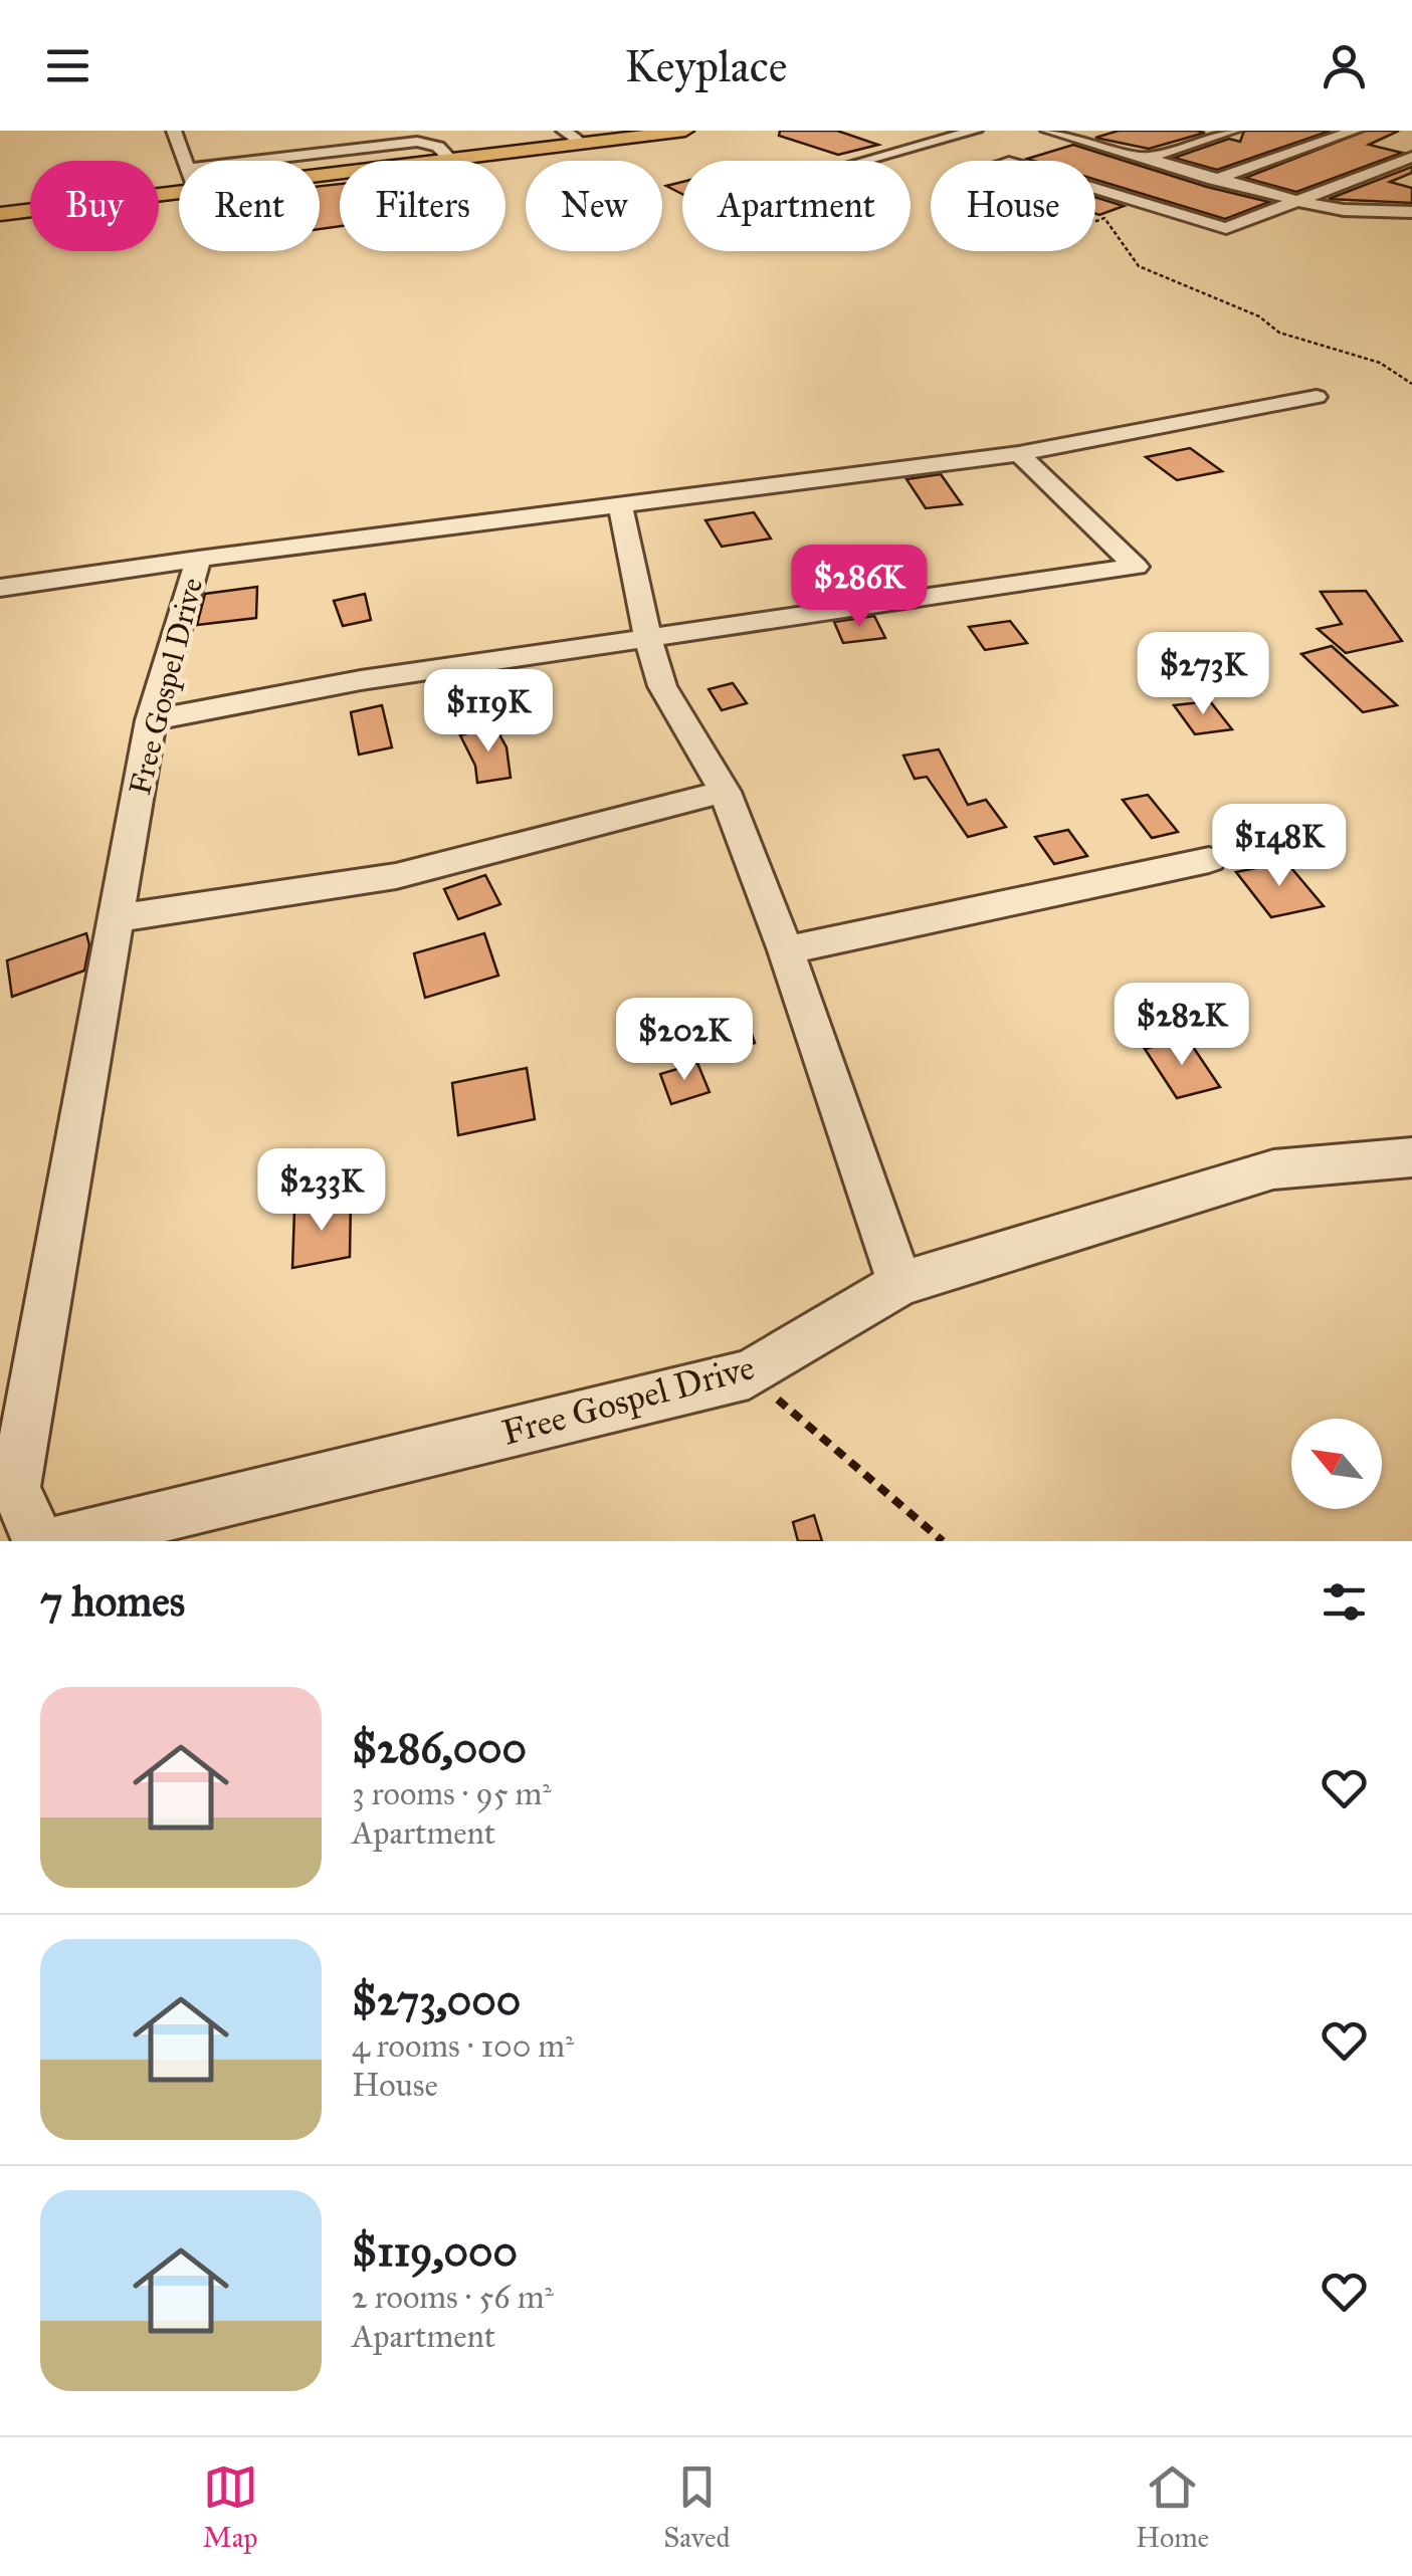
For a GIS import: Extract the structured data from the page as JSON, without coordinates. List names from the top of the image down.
{
  "streets": {
    "street": ["Free Gospel Drive"]
  },
  "north": "top left",
  "page": {
    "header": "Keyplace",
    "chip": [
      "Buy",
      "Rent",
      "Filters",
      "New",
      "Apartment",
      "House"
    ],
    "price": [
      "$286K",
      "$273K",
      "$119K",
      "$148K",
      "$282K",
      "$202K",
      "$233K"
    ],
    "heading": "7 homes",
    "list": [
      {
        "name": "$286,000",
        "note": "3 rooms · 95 m² · Apartment"
      },
      {
        "name": "$273,000",
        "note": "4 rooms · 100 m² · House"
      },
      {
        "name": "$119,000",
        "note": "2 rooms · 56 m² · Apartment"
      }
    ],
    "tabs": ["Map", "Saved", "Home"]
  }
}
